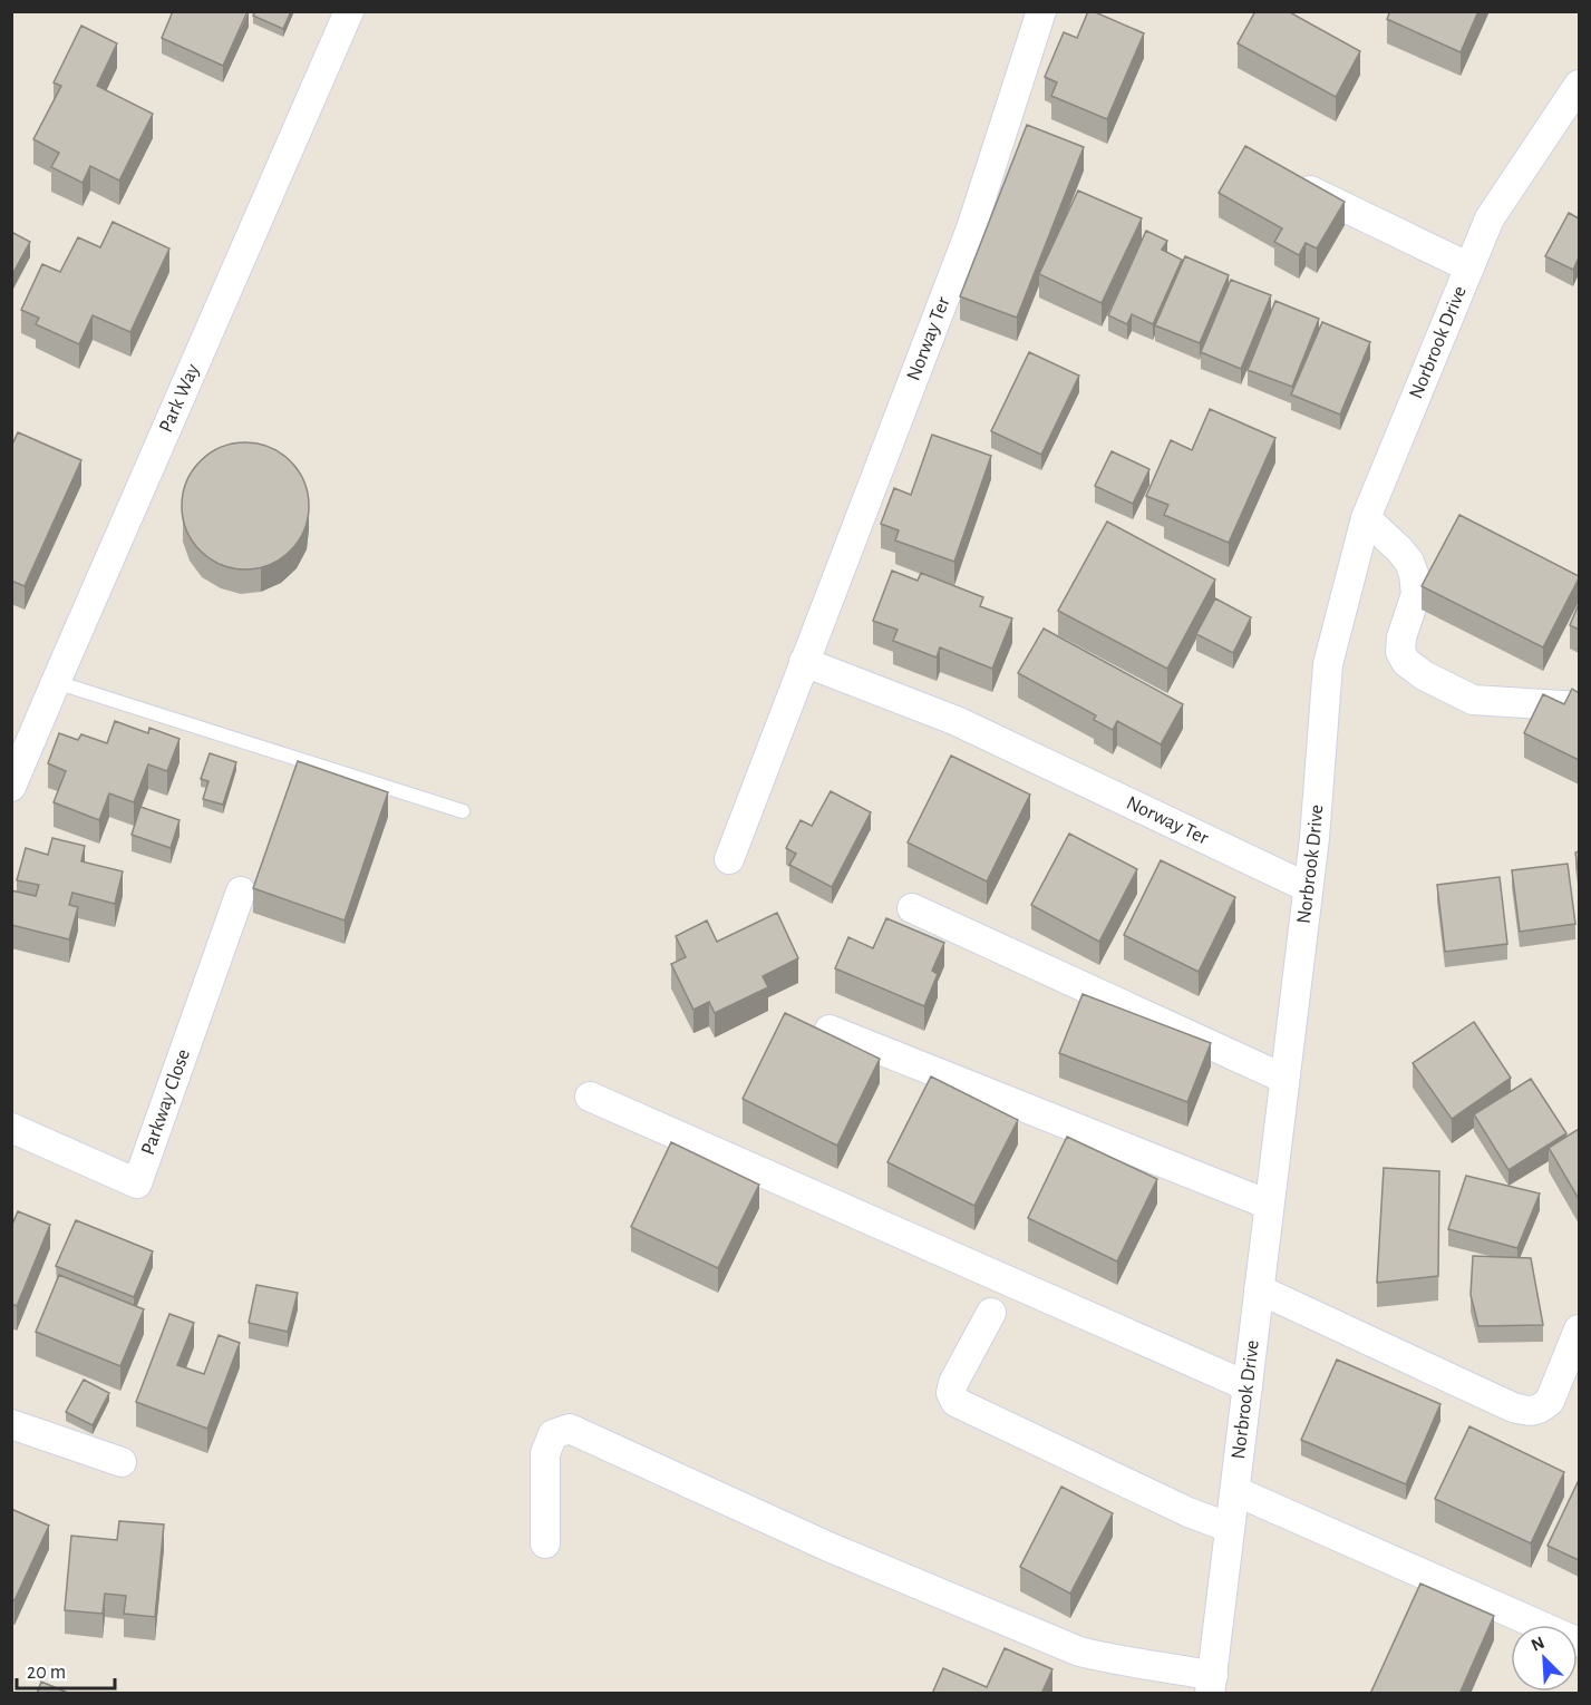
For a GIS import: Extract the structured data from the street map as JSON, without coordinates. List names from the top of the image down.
{
  "streets": {
    "street": [
      "Norway Ter",
      "Norbrook Drive",
      "Park Way",
      "Parkway Close"
    ]
  },
  "crossings": [
    ["Norway Ter", "Norbrook Drive"]
  ],
  "scale_bar": "20 m",
  "north": "top left"
}
